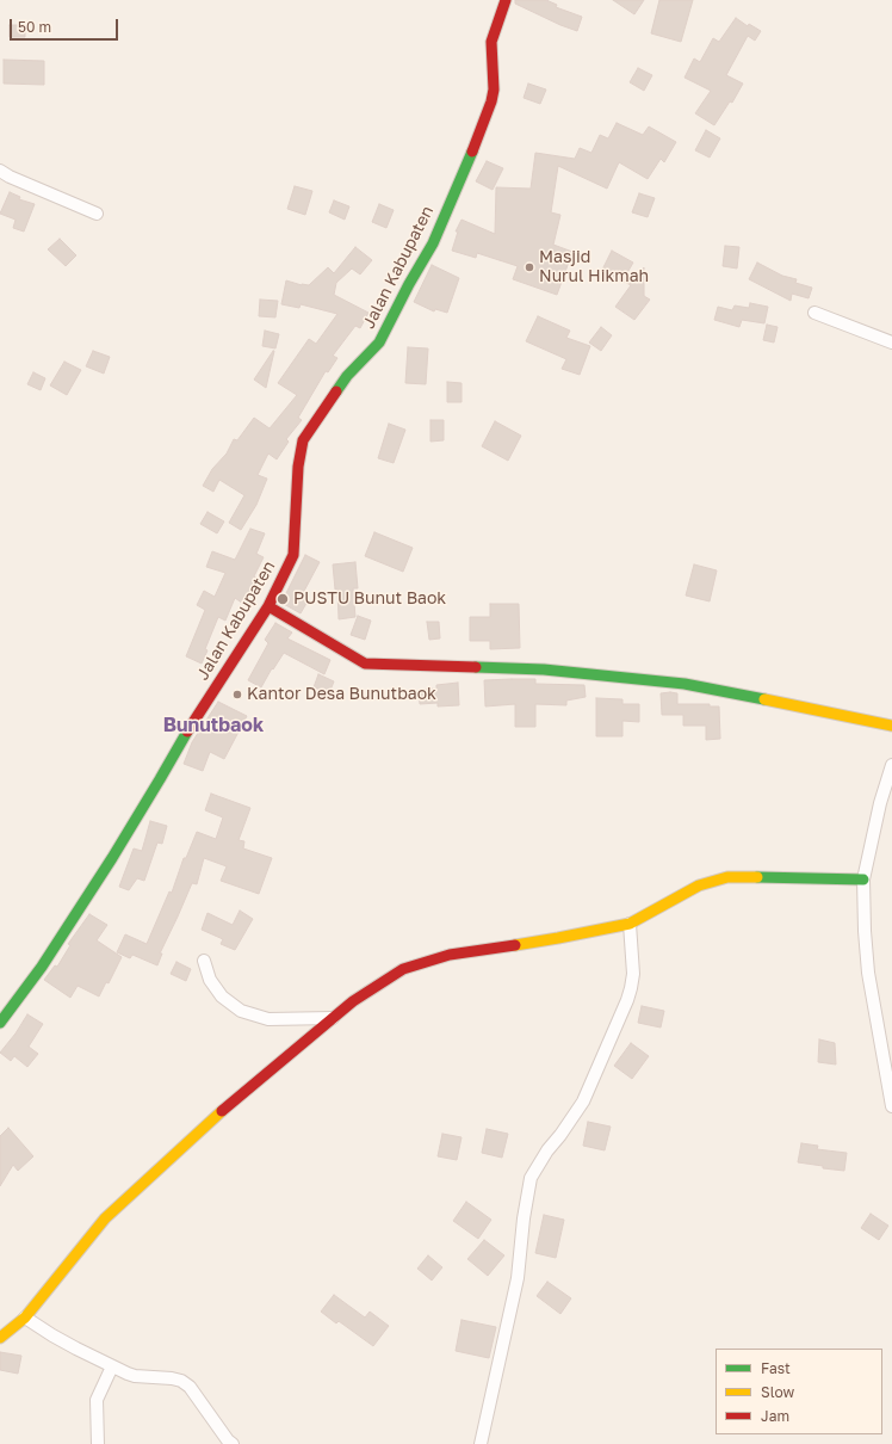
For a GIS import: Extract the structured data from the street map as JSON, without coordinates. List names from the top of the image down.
{
  "streets": {
    "street": ["Jalan Kabupaten"]
  },
  "districts": ["Bunutbaok"],
  "places": ["Masjid Nurul Hikmah", "PUSTU Bunut Baok", "Kantor Desa Bunutbaok"],
  "legend": ["Fast", "Slow", "Jam"],
  "scale_bar": "50 m"
}
